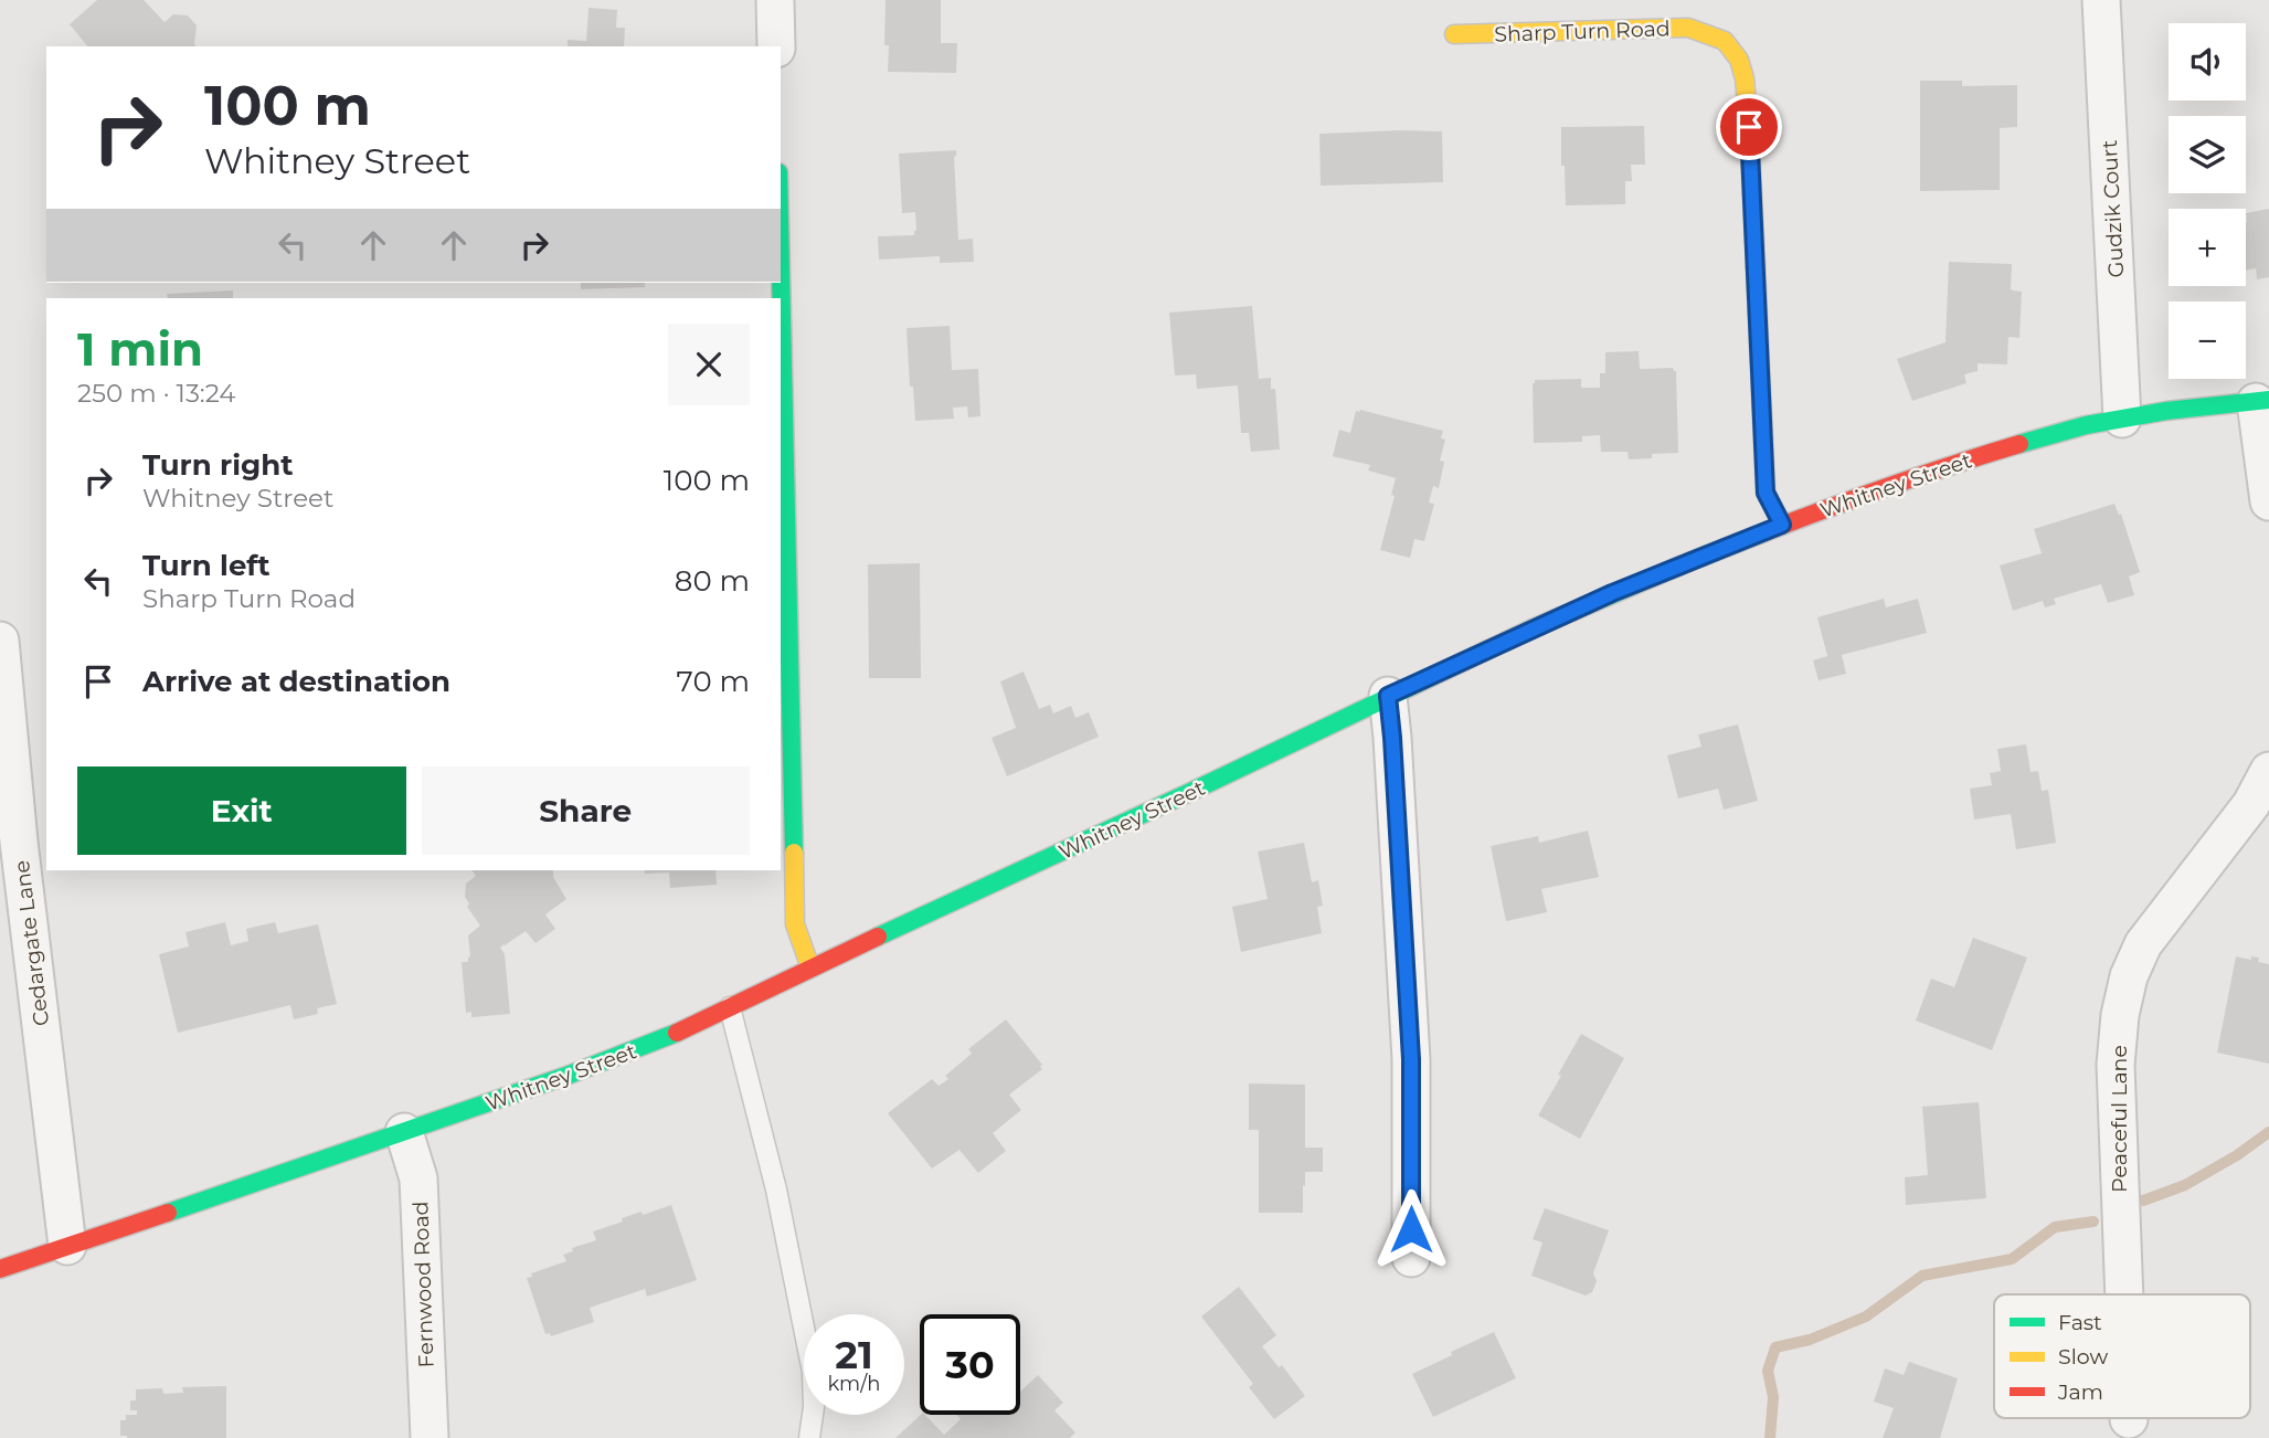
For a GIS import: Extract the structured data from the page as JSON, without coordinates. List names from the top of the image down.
{
  "streets": {
    "street": [
      "Sharp Turn Road",
      "Gudzik Court",
      "Whitney Street",
      "Cedargate Lane",
      "Peaceful Lane",
      "Fernwood Road"
    ]
  },
  "crossings": [
    ["Sharp Turn Road", "Whitney Street"],
    ["Gudzik Court", "Whitney Street"],
    ["Whitney Street", "Cedargate Lane"],
    ["Whitney Street", "Fernwood Road"]
  ],
  "legend": ["Fast", "Slow", "Jam"],
  "page": {
    "map_buttons": ["+", "−"],
    "turn": ["100 m", "Whitney Street"],
    "heading": ["1 min", "250 m · 13:24"],
    "list": [
      {
        "name": "Turn right",
        "note": "Whitney Street",
        "value": "100 m"
      },
      {
        "name": "Turn left",
        "note": "Sharp Turn Road",
        "value": "80 m"
      },
      {
        "name": "Arrive at destination",
        "value": "70 m"
      }
    ],
    "buttons": ["Exit", "Share"],
    "speed": "21 km/h",
    "limit": "30"
  }
}
